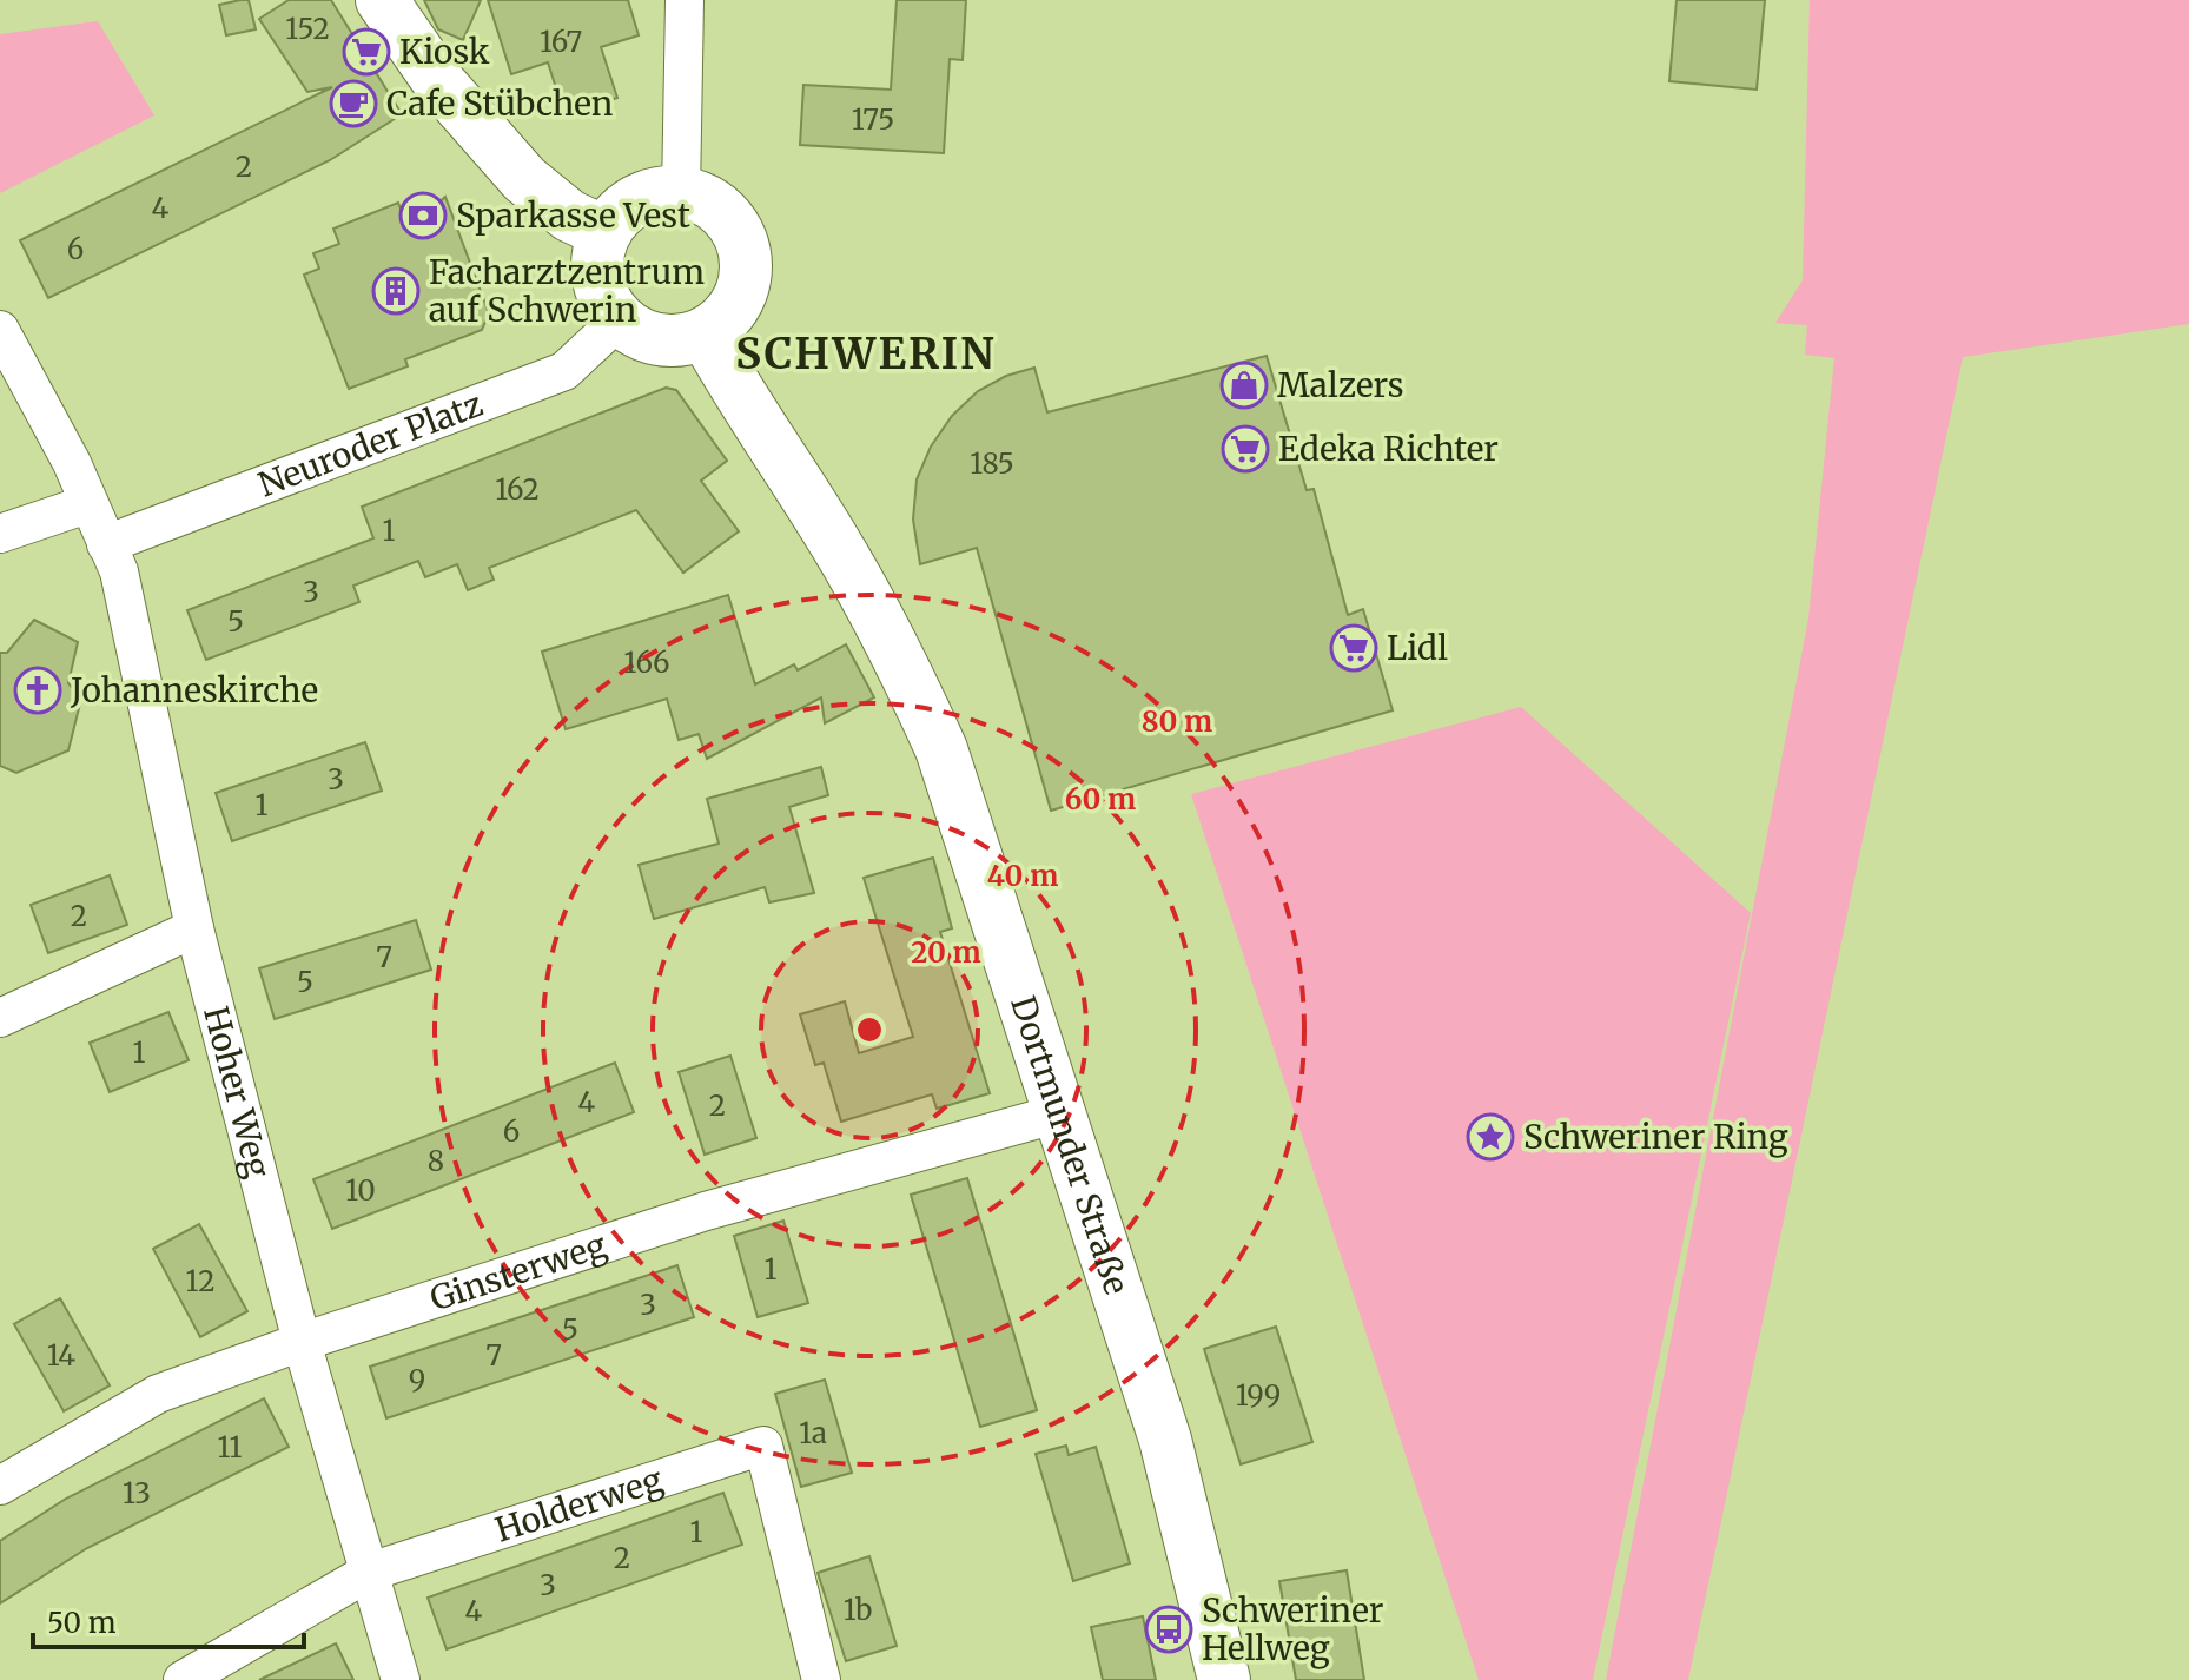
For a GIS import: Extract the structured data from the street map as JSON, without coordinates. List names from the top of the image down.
{
  "streets": {
    "main road": ["Dortmunder Straße"],
    "street": [
      "Neuroder Platz",
      "Hoher Weg",
      "Ginsterweg",
      "Holderweg"
    ]
  },
  "crossings": [
    ["Neuroder Platz", "Hoher Weg"],
    ["Neuroder Platz", "Dortmunder Straße"],
    ["Hoher Weg", "Ginsterweg"],
    ["Hoher Weg", "Holderweg"],
    ["Dortmunder Straße", "Ginsterweg"]
  ],
  "districts": ["SCHWERIN"],
  "places": {
    "supermarket": ["Kiosk", "Edeka Richter", "Lidl"],
    "cafe": ["Cafe Stübchen"],
    "bank": ["Sparkasse Vest"],
    "building": ["Facharztzentrum auf Schwerin"],
    "shop": ["Malzers"],
    "church": ["Johanneskirche"],
    "place": ["Schweriner Ring"],
    "bus stop": ["Schweriner Hellweg"]
  },
  "house_numbers": [
    "152",
    "167",
    "175",
    "2",
    "4",
    "6",
    "185",
    "162",
    "1",
    "3",
    "5",
    "166",
    "3",
    "1",
    "2",
    "7",
    "5",
    "1",
    "4",
    "2",
    "6",
    "8",
    "10",
    "1",
    "12",
    "3",
    "5",
    "14",
    "7",
    "9",
    "199",
    "1a",
    "11",
    "13",
    "1",
    "2",
    "3",
    "1b",
    "4"
  ],
  "scale_bar": "50 m",
  "rings": [
    "80 m",
    "60 m",
    "40 m",
    "20 m"
  ]
}
